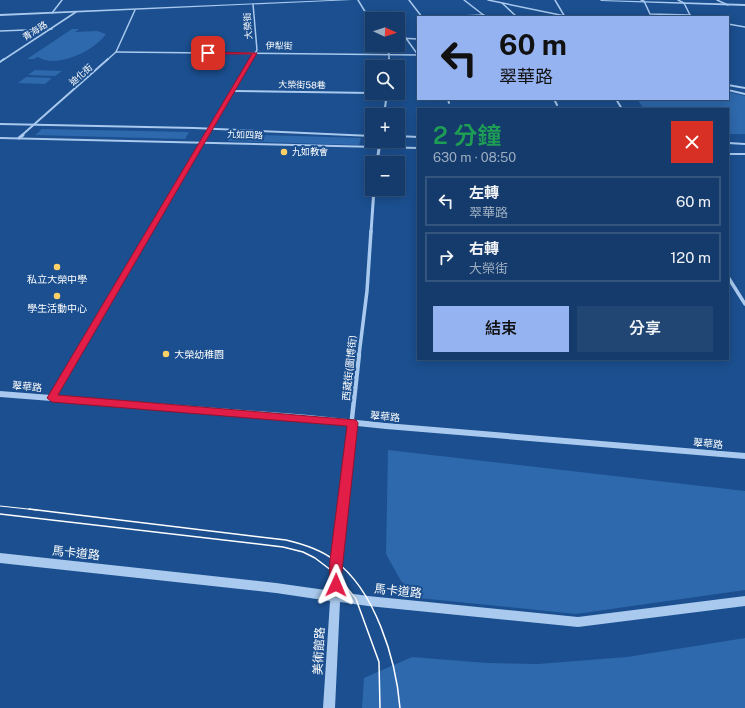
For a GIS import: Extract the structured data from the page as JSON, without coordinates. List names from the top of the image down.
{
  "streets": {
    "street": [
      "大榮街",
      "青海路",
      "伊犁街",
      "迪化街",
      "大榮街58巷",
      "九如四路",
      "西藏街(圖博街)",
      "翠華路",
      "馬卡道路",
      "美術館路"
    ]
  },
  "crossings": [
    ["大榮街", "伊犁街"],
    ["大榮街", "大榮街58巷"],
    ["大榮街", "九如四路"],
    ["大榮街", "翠華路"],
    ["伊犁街", "迪化街"],
    ["迪化街", "九如四路"],
    ["西藏街(圖博街)", "翠華路"],
    ["西藏街(圖博街)", "馬卡道路"],
    ["西藏街(圖博街)", "美術館路"],
    ["馬卡道路", "美術館路"]
  ],
  "places": [
    "九如教會",
    "私立大榮中學",
    "學生活動中心",
    "大榮幼稚園"
  ],
  "north": "right",
  "page": {
    "map_buttons": ["+", "−"],
    "turn": ["60 m", "翠華路"],
    "heading": ["2 分鐘", "630 m · 08:50"],
    "list": [
      {
        "name": "左轉",
        "note": "翠華路",
        "value": "60 m"
      },
      {
        "name": "右轉",
        "note": "大榮街",
        "value": "120 m"
      }
    ],
    "buttons": ["結束", "分享"]
  }
}
